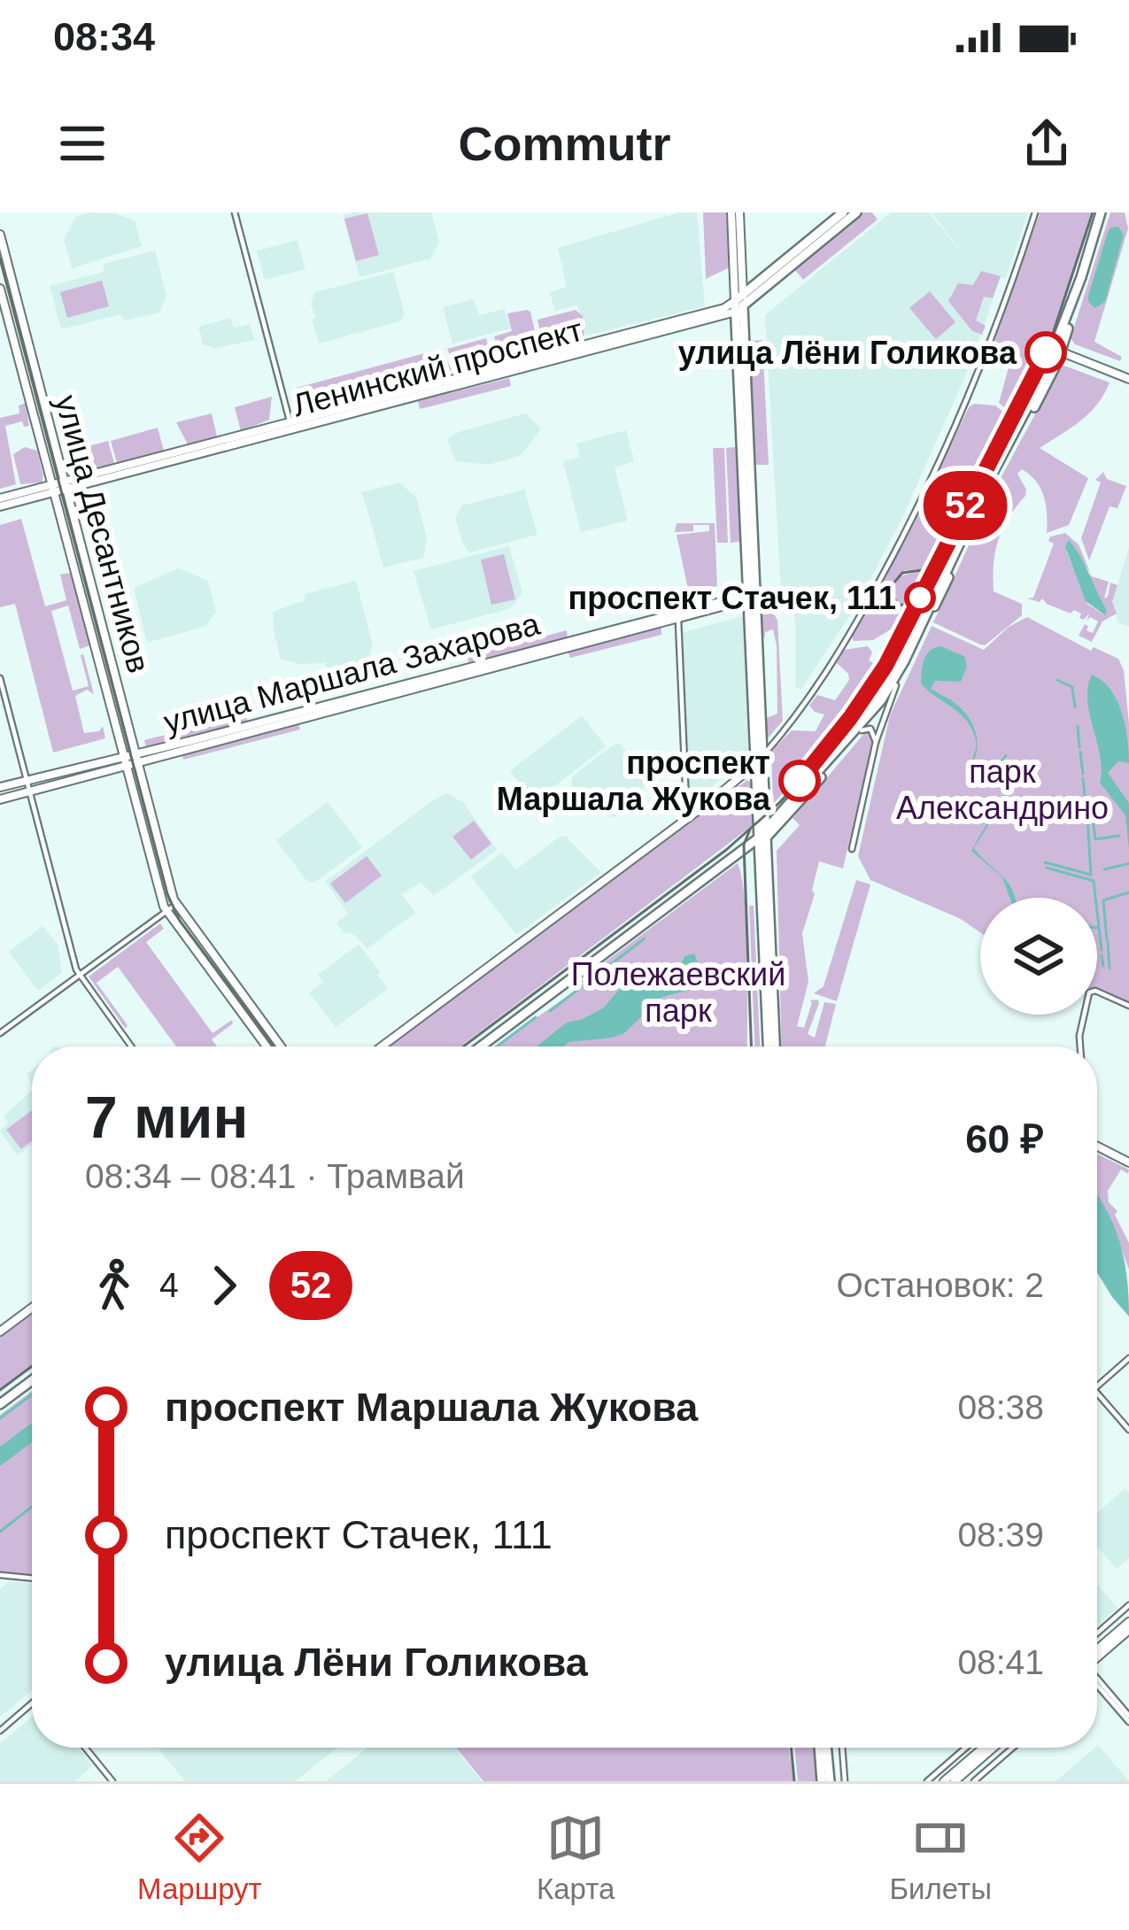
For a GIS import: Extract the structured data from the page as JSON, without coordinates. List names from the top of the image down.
{
  "streets": {
    "main road": ["Ленинский проспект"],
    "street": ["улица Десантников", "улица Маршала Захарова"]
  },
  "crossings": [
    ["Ленинский проспект", "улица Десантников"],
    ["улица Десантников", "улица Маршала Захарова"]
  ],
  "parks": ["парк Александрино", "Полежаевский парк"],
  "places": ["улица Лёни Голикова", "проспект Стачек, 111", "проспект Маршала Жукова"],
  "lines": ["tram line 52"],
  "page": {
    "status": "08:34",
    "header": "Commutr",
    "on_map": "52",
    "heading": ["7 мин", "08:34 – 08:41 · Трамвай", "60 ₽"],
    "legs": ["4", "52", "Остановок: 2"],
    "list": [
      {
        "name": "проспект Маршала Жукова",
        "value": "08:38"
      },
      {
        "name": "проспект Стачек, 111",
        "value": "08:39"
      },
      {
        "name": "улица Лёни Голикова",
        "value": "08:41"
      }
    ],
    "tabs": ["Маршрут", "Карта", "Билеты"]
  }
}
